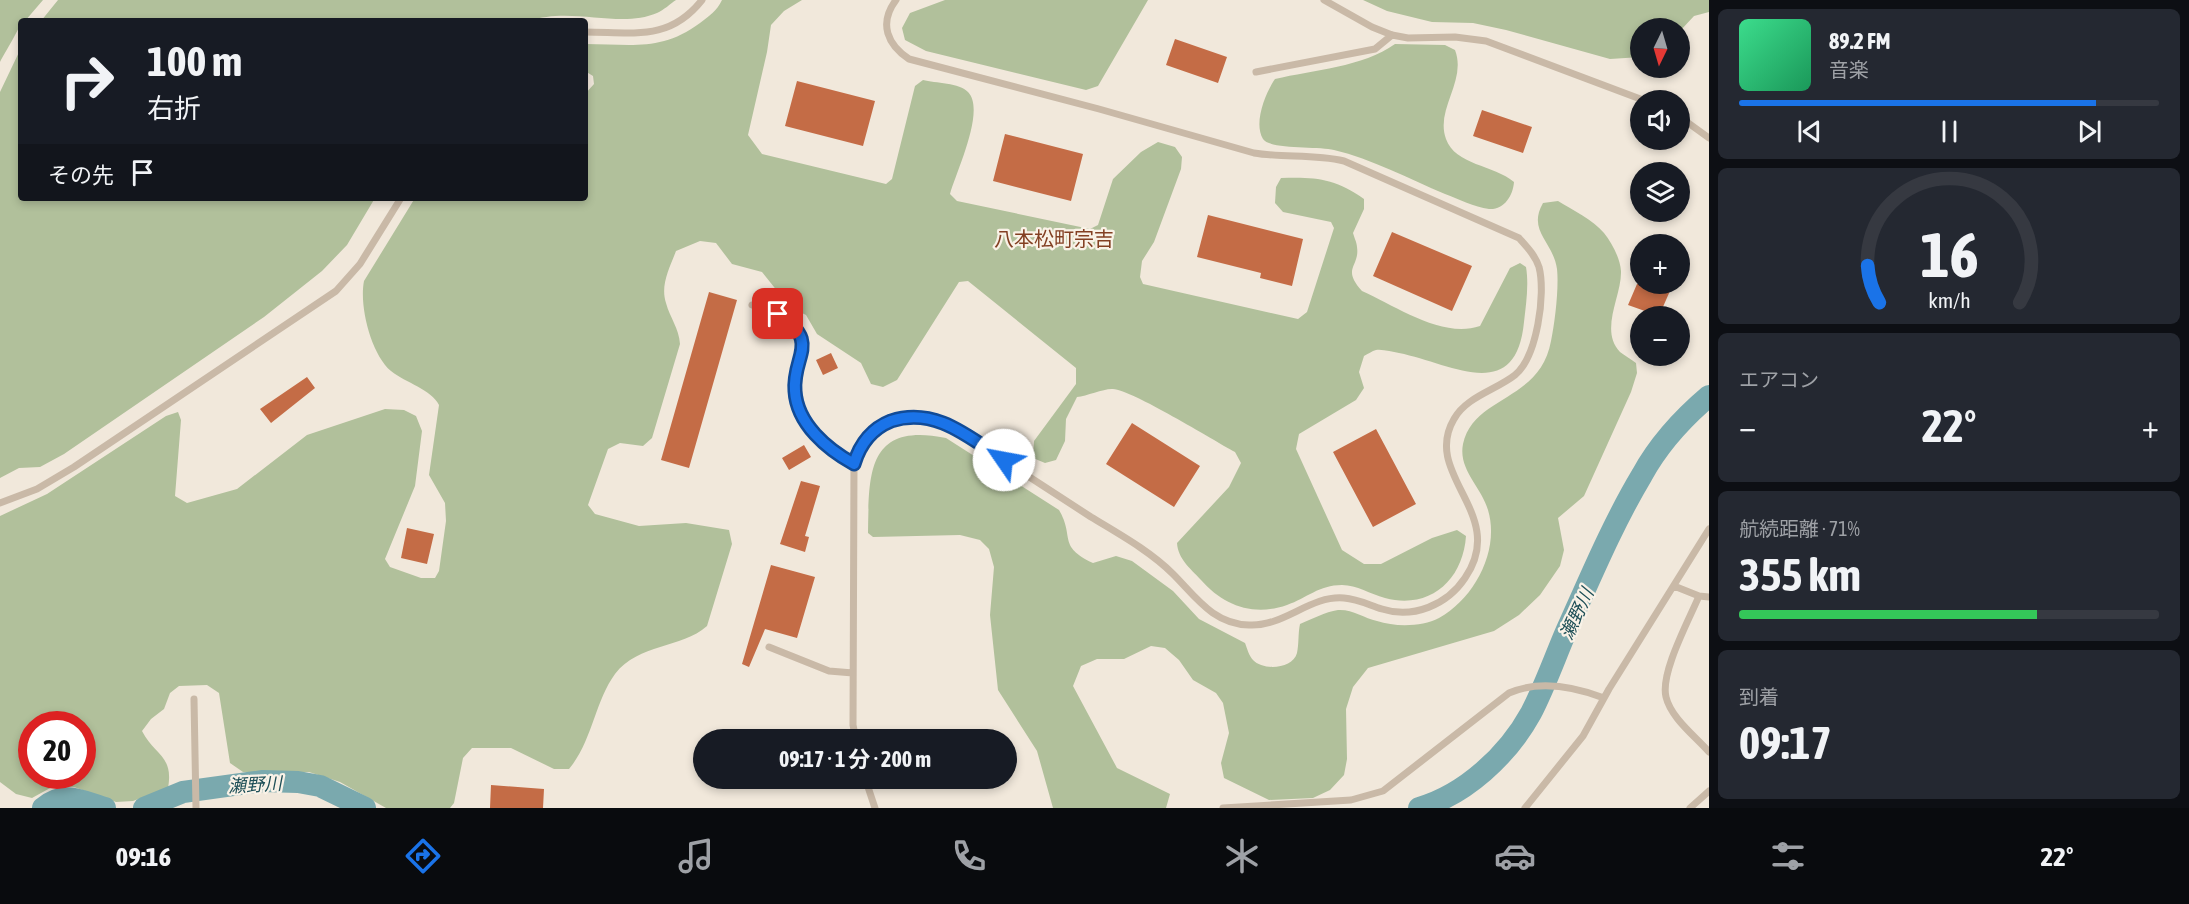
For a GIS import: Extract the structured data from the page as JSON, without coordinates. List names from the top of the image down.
{
  "districts": ["八本松町宗吉"],
  "water": ["瀬野川"],
  "north": "bottom",
  "page": {
    "map_buttons": ["+", "−"],
    "turn": ["100 m", "右折"],
    "song": ["89.2 FM", "音楽"],
    "then": "その先",
    "tile": [
      "エアコン",
      ["航続距離 · 71%", "355 km"],
      ["到着", "09:17"]
    ],
    "heat": ["−", "22°", "+"],
    "limit": "20",
    "trip": "09:17 · 1 分 · 200 m",
    "tabs": ["09:16", "22°"],
    "gauge": ["16", "km/h"]
  }
}
